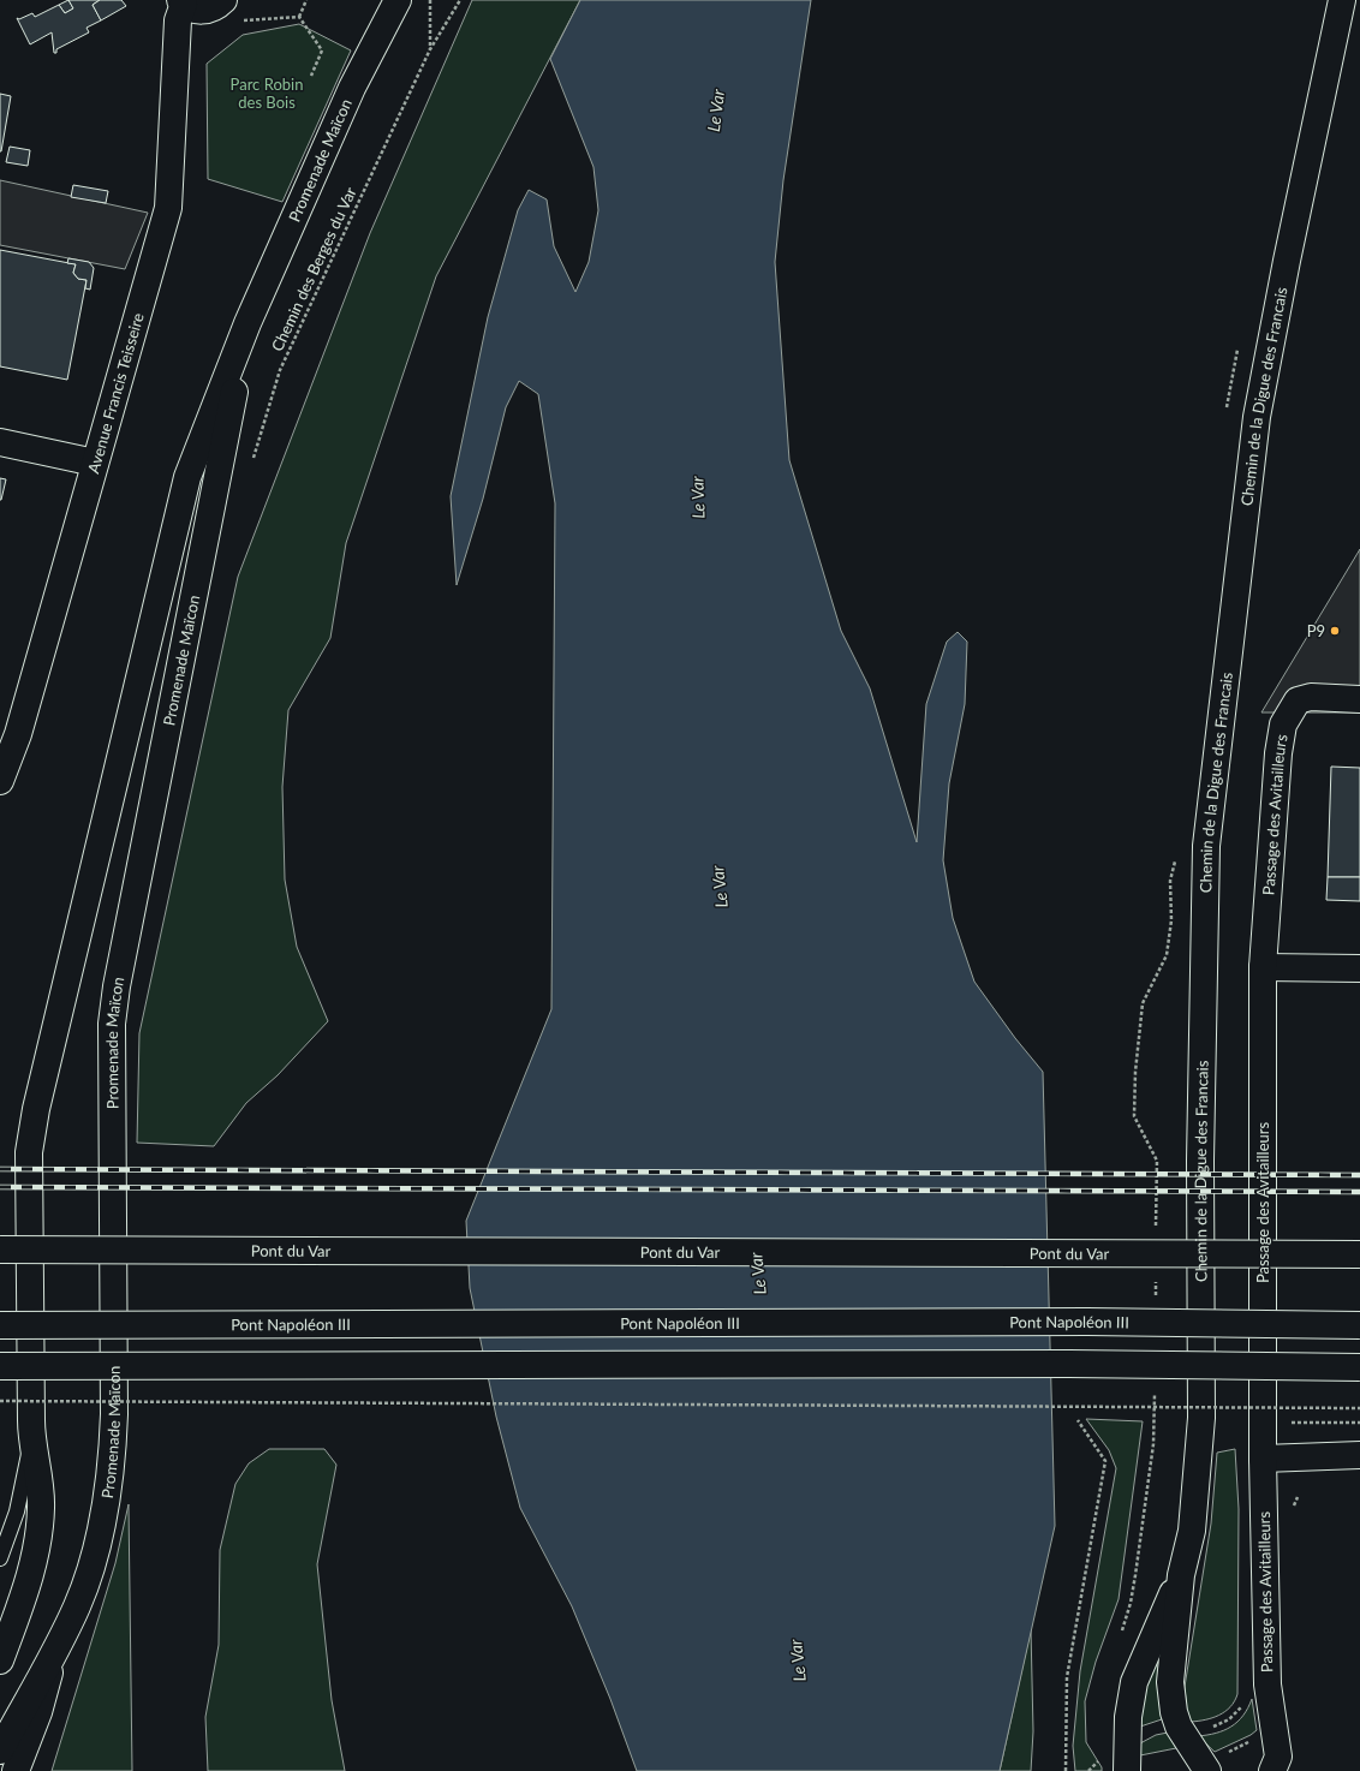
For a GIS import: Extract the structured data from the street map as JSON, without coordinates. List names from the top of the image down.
{
  "streets": {
    "main road": [
      "Promenade Maïcon",
      "Avenue Francis Teisseire",
      "Chemin de la Digue des Francais",
      "Passage des Avitailleurs",
      "Pont du Var",
      "Pont Napoléon III"
    ],
    "path": ["Chemin des Berges du Var"]
  },
  "water": ["Le Var"],
  "parks": ["Parc Robin des Bois"],
  "places": ["P9"]
}
